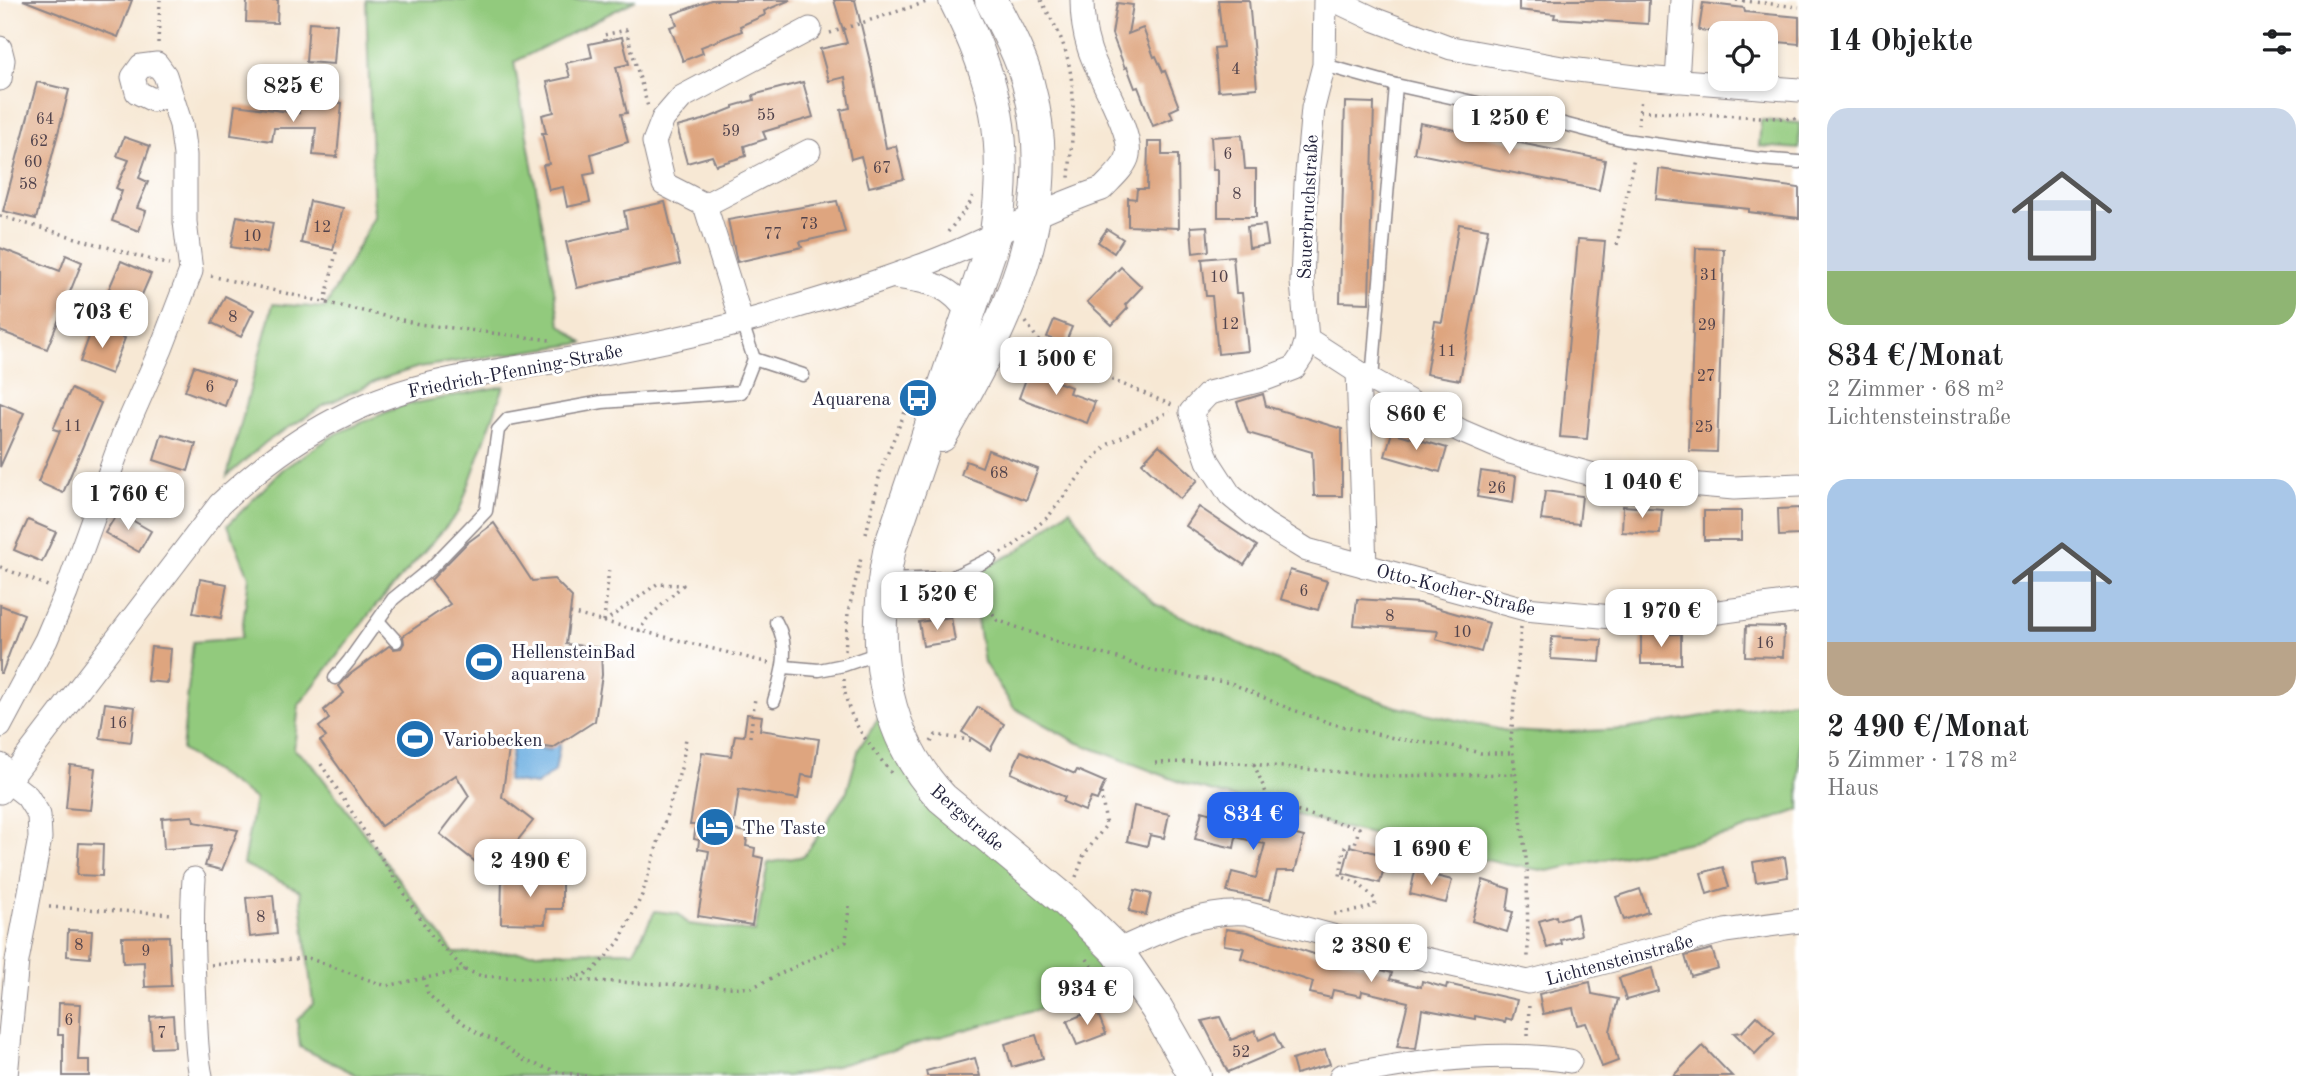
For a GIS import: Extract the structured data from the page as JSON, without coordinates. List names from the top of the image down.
{
  "streets": {
    "street": [
      "Sauerbruchstraße",
      "Friedrich-Pfenning-Straße",
      "Otto-Kocher-Straße",
      "Bergstraße",
      "Lichtensteinstraße"
    ]
  },
  "crossings": [
    ["Sauerbruchstraße", "Otto-Kocher-Straße"],
    ["Bergstraße", "Lichtensteinstraße"]
  ],
  "places": {
    "bus stop": ["Aquarena"],
    "sports": ["HellensteinBad aquarena", "Variobecken"],
    "hotel": ["The Taste"]
  },
  "house_numbers": [
    "4",
    "55",
    "64",
    "59",
    "62",
    "6",
    "60",
    "67",
    "58",
    "8",
    "73",
    "12",
    "77",
    "10",
    "31",
    "10",
    "8",
    "12",
    "29",
    "11",
    "27",
    "6",
    "11",
    "25",
    "68",
    "26",
    "6",
    "8",
    "10",
    "16",
    "16",
    "8",
    "8",
    "9",
    "6",
    "7",
    "52"
  ],
  "page": {
    "heading": "14 Objekte",
    "price": [
      "825 €",
      "1 250 €",
      "703 €",
      "1 500 €",
      "860 €",
      "1 040 €",
      "1 760 €",
      "1 520 €",
      "1 970 €",
      "834 €",
      "1 690 €",
      "2 490 €",
      "2 380 €",
      "934 €"
    ],
    "list": [
      {
        "name": "834 €/Monat",
        "note": "2 Zimmer · 68 m² · Lichtensteinstraße"
      },
      {
        "name": "2 490 €/Monat",
        "note": "5 Zimmer · 178 m² · Haus"
      }
    ]
  }
}
